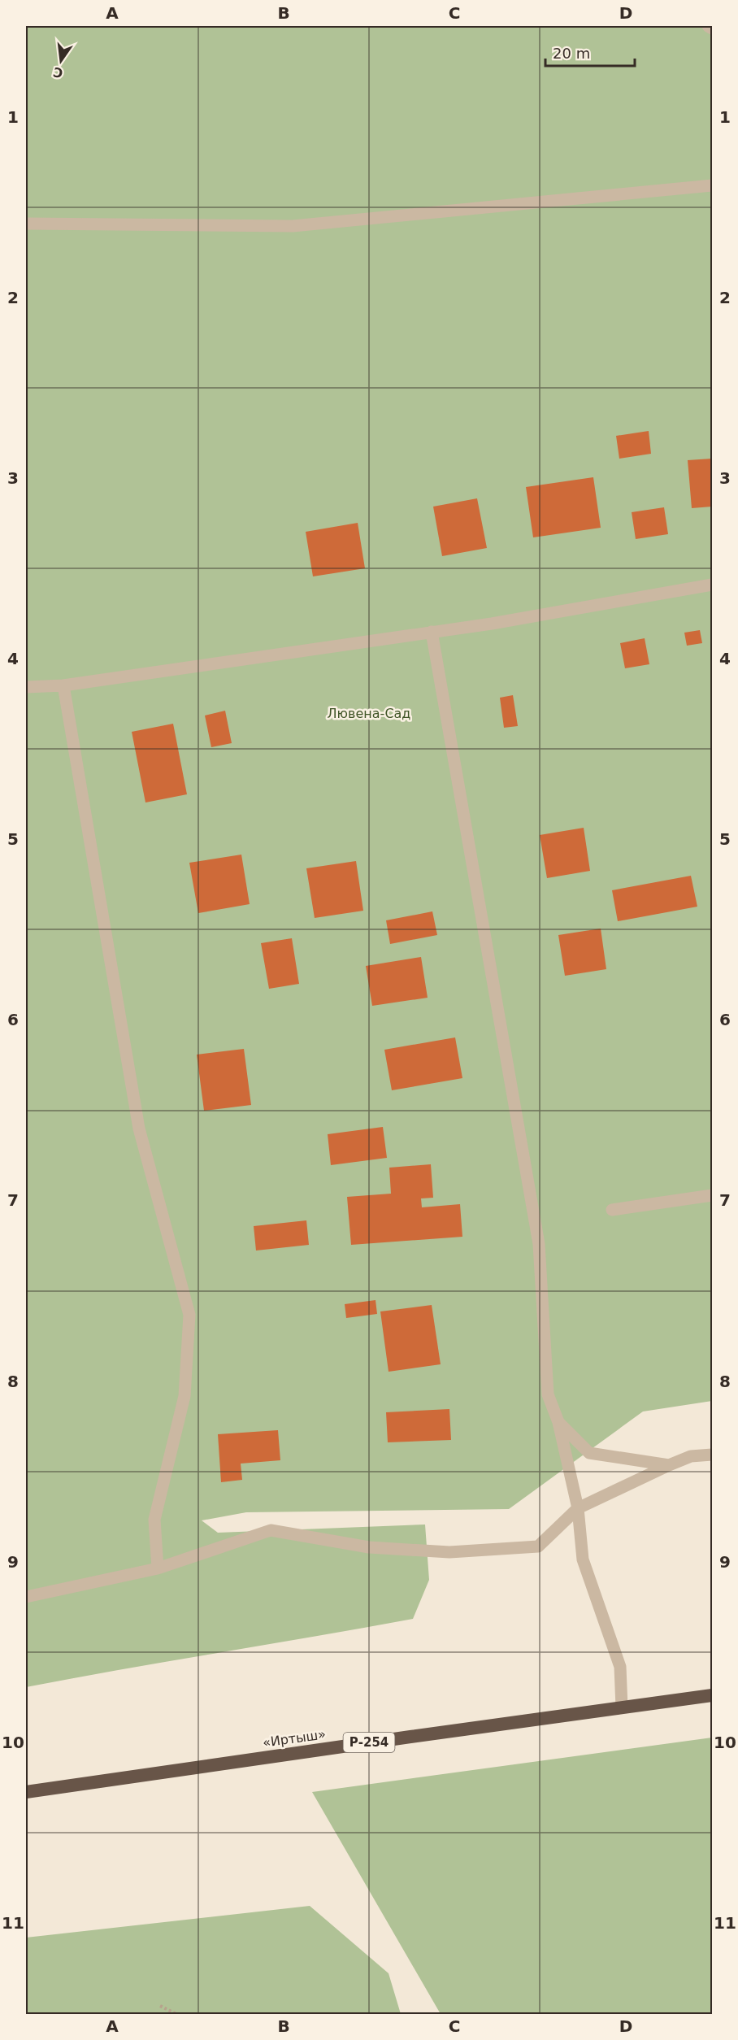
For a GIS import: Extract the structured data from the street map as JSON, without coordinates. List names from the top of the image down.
{
  "streets": {
    "highway": ["«Иртыш»", "Р-254"]
  },
  "parks": ["Лювена-Сад"],
  "scale_bar": "20 m",
  "north": "bottom",
  "grid": {
    "columns": [
      "A",
      "B",
      "C",
      "D"
    ],
    "rows": [
      "1",
      "2",
      "3",
      "4",
      "5",
      "6",
      "7",
      "8",
      "9",
      "10",
      "11"
    ]
  }
}
